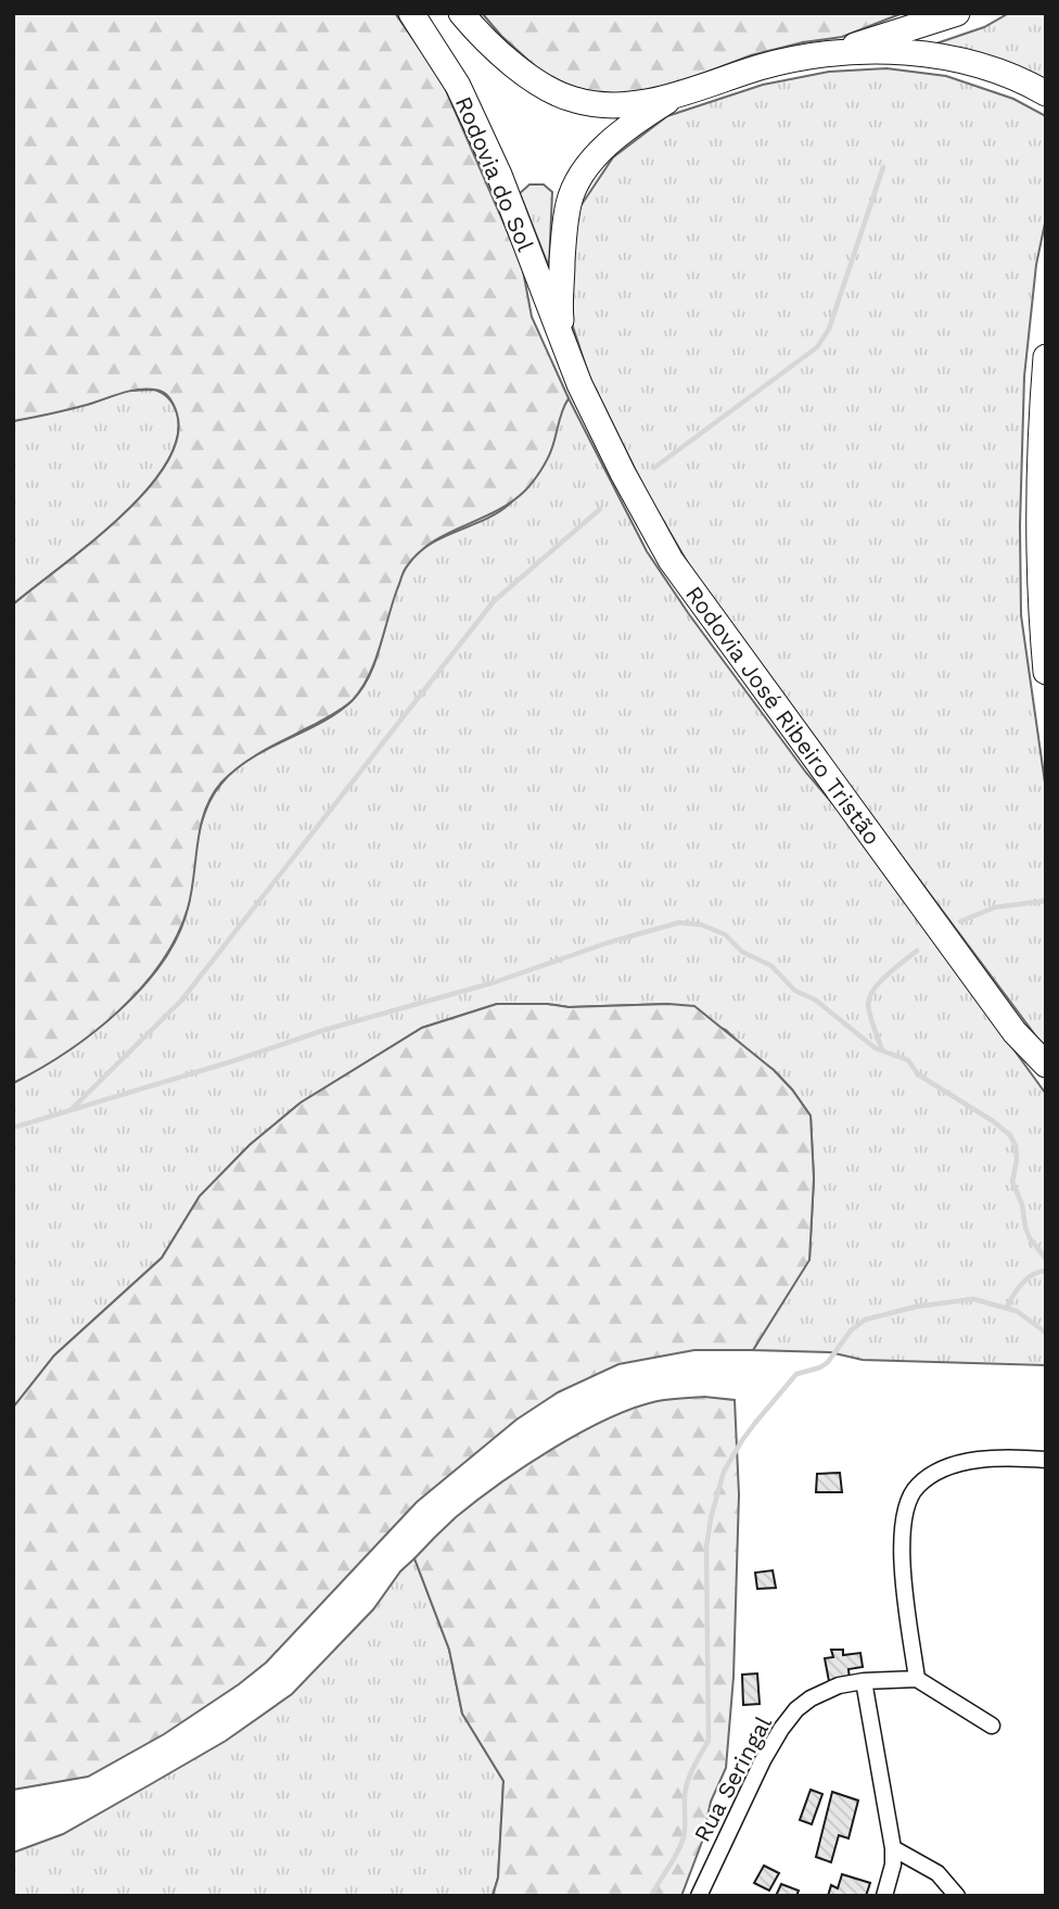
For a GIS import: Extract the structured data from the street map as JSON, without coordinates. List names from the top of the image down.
{
  "streets": {
    "main road": ["Rodovia do Sol", "Rodovia José Ribeiro Tristão"],
    "street": ["Rua Seringal"]
  },
  "crossings": [
    ["Rodovia do Sol", "Rodovia José Ribeiro Tristão"]
  ]
}
